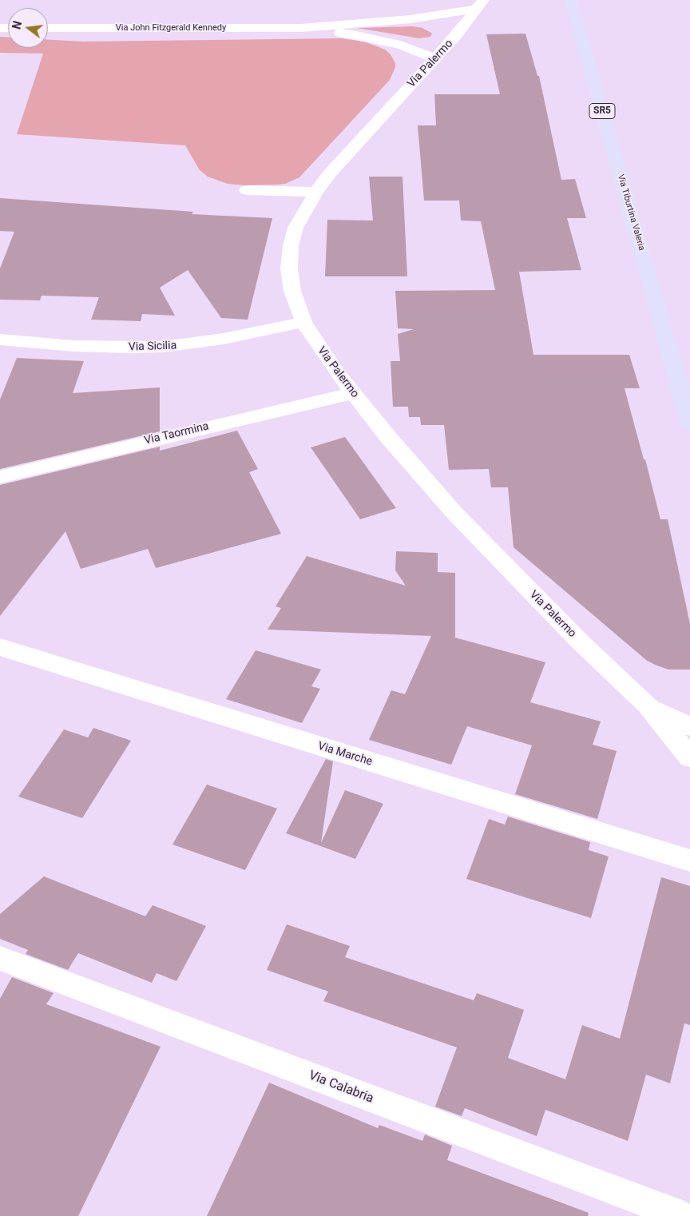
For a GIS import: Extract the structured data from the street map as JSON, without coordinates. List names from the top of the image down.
{
  "streets": {
    "main road": ["SR5", "Via Tiburtina Valeria"],
    "street": [
      "Via John Fitzgerald Kennedy",
      "Via Palermo",
      "Via Sicilia",
      "Via Taormina",
      "Via Marche",
      "Via Calabria"
    ]
  },
  "crossings": [
    ["Via John Fitzgerald Kennedy", "Via Palermo"],
    ["Via Palermo", "Via Sicilia"],
    ["Via Palermo", "Via Taormina"]
  ],
  "north": "left"
}
